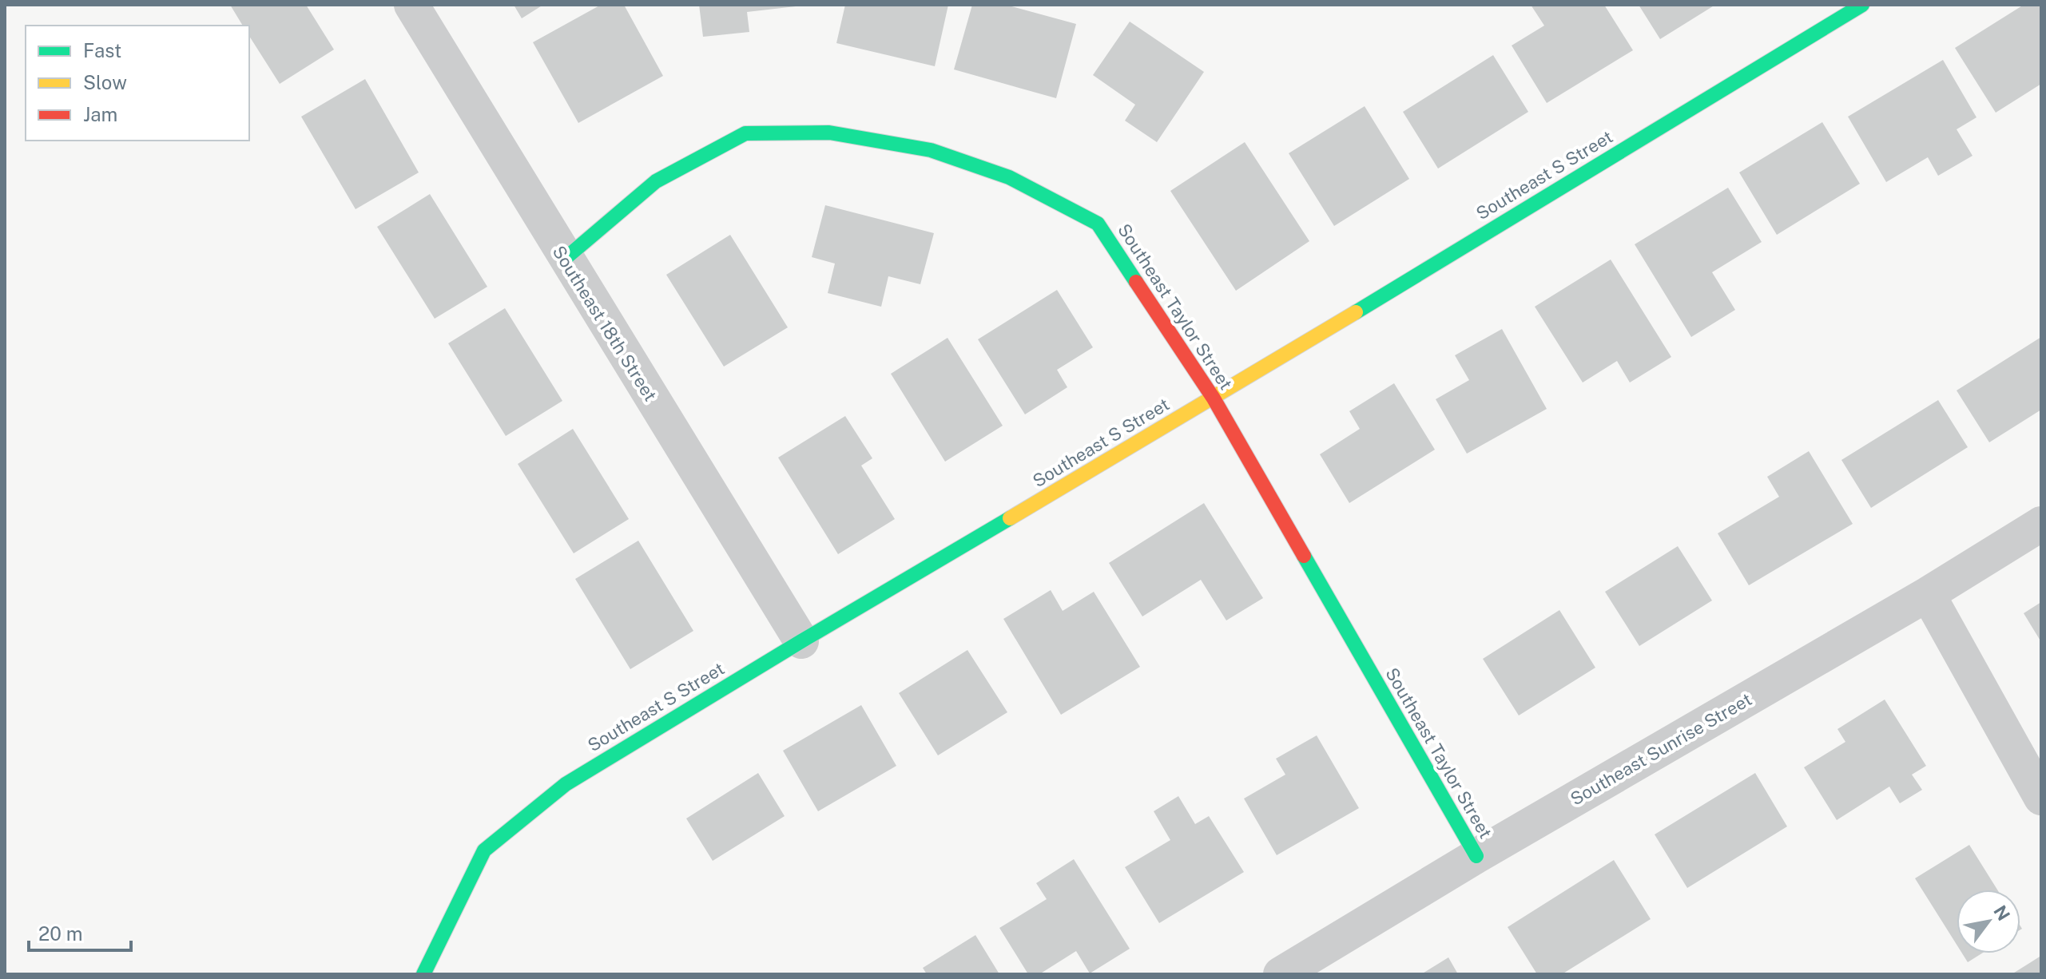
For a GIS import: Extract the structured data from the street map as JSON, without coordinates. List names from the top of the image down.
{
  "streets": {
    "street": [
      "Southeast S Street",
      "Southeast Taylor Street",
      "Southeast 18th Street",
      "Southeast Sunrise Street"
    ]
  },
  "crossings": [
    ["Southeast S Street", "Southeast Taylor Street"],
    ["Southeast S Street", "Southeast 18th Street"],
    ["Southeast Taylor Street", "Southeast 18th Street"],
    ["Southeast Taylor Street", "Southeast Sunrise Street"]
  ],
  "legend": ["Fast", "Slow", "Jam"],
  "scale_bar": "20 m",
  "north": "top right"
}
